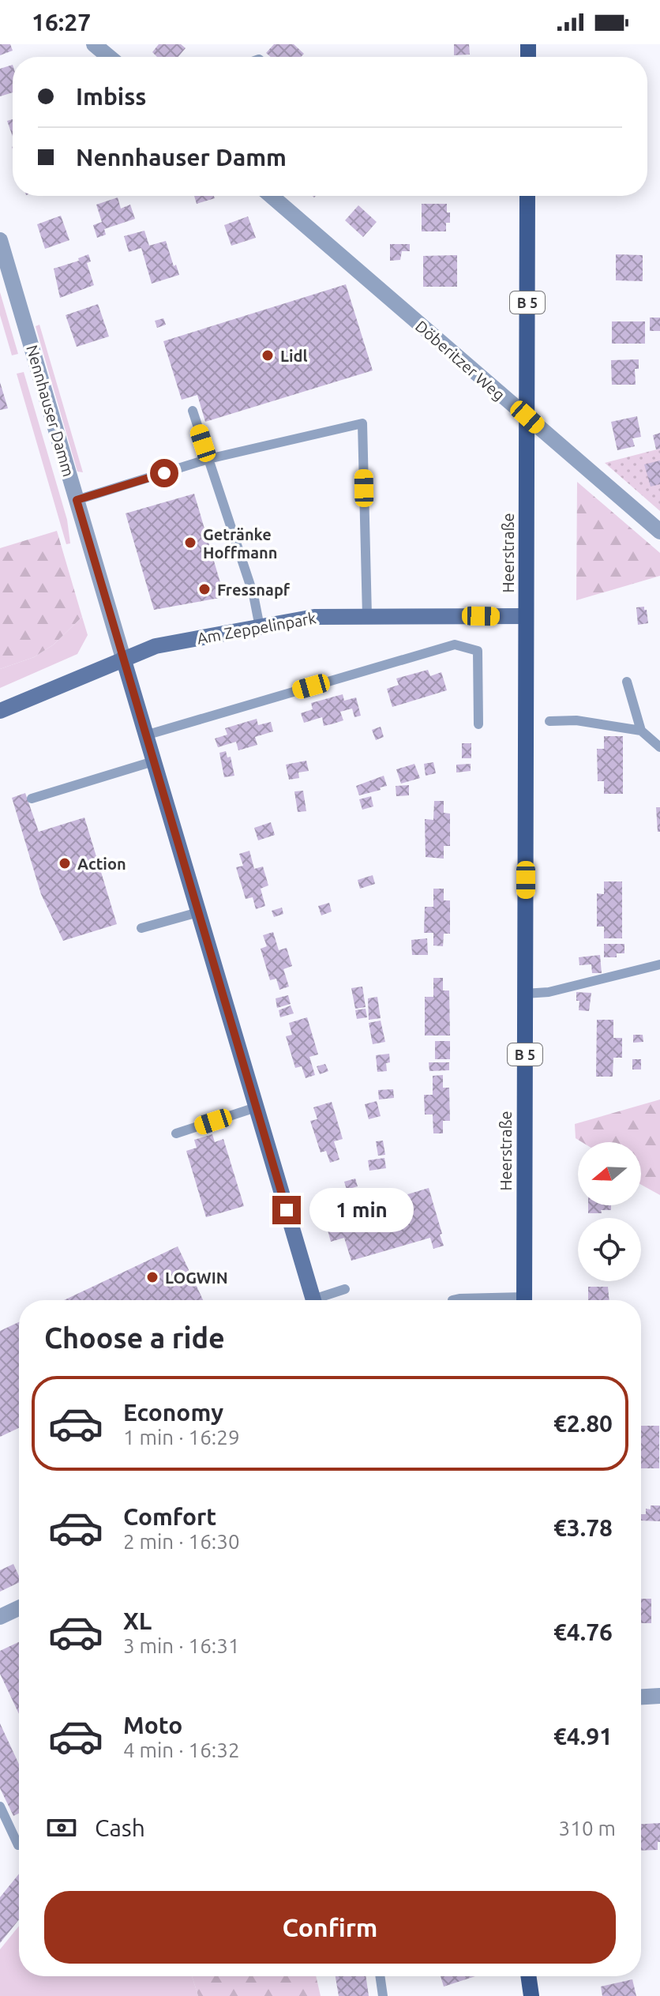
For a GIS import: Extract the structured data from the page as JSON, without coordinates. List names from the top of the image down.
{
  "streets": {
    "main road": [
      "B 5",
      "Nennhauser Damm",
      "Heerstraße",
      "Am Zeppelinpark"
    ],
    "street": ["Döberitzer Weg"]
  },
  "crossings": [
    ["Döberitzer Weg", "Heerstraße"],
    ["Nennhauser Damm", "Am Zeppelinpark"],
    ["Heerstraße", "Am Zeppelinpark"]
  ],
  "places": [
    "Lidl",
    "Getränke Hoffmann",
    "Fressnapf",
    "Action",
    "LOGWIN"
  ],
  "north": "left",
  "page": {
    "status": "16:27",
    "banner": ["Imbiss", "Nennhauser Damm"],
    "bubble": "1 min",
    "heading": "Choose a ride",
    "list": [
      {
        "name": "Economy",
        "note": "1 min · 16:29",
        "value": "€2.80"
      },
      {
        "name": "Comfort",
        "note": "2 min · 16:30",
        "value": "€3.78"
      },
      {
        "name": "XL",
        "note": "3 min · 16:31",
        "value": "€4.76"
      },
      {
        "name": "Moto",
        "note": "4 min · 16:32",
        "value": "€4.91"
      }
    ],
    "pay": ["Cash", "310 m"],
    "buttons": "Confirm"
  }
}
